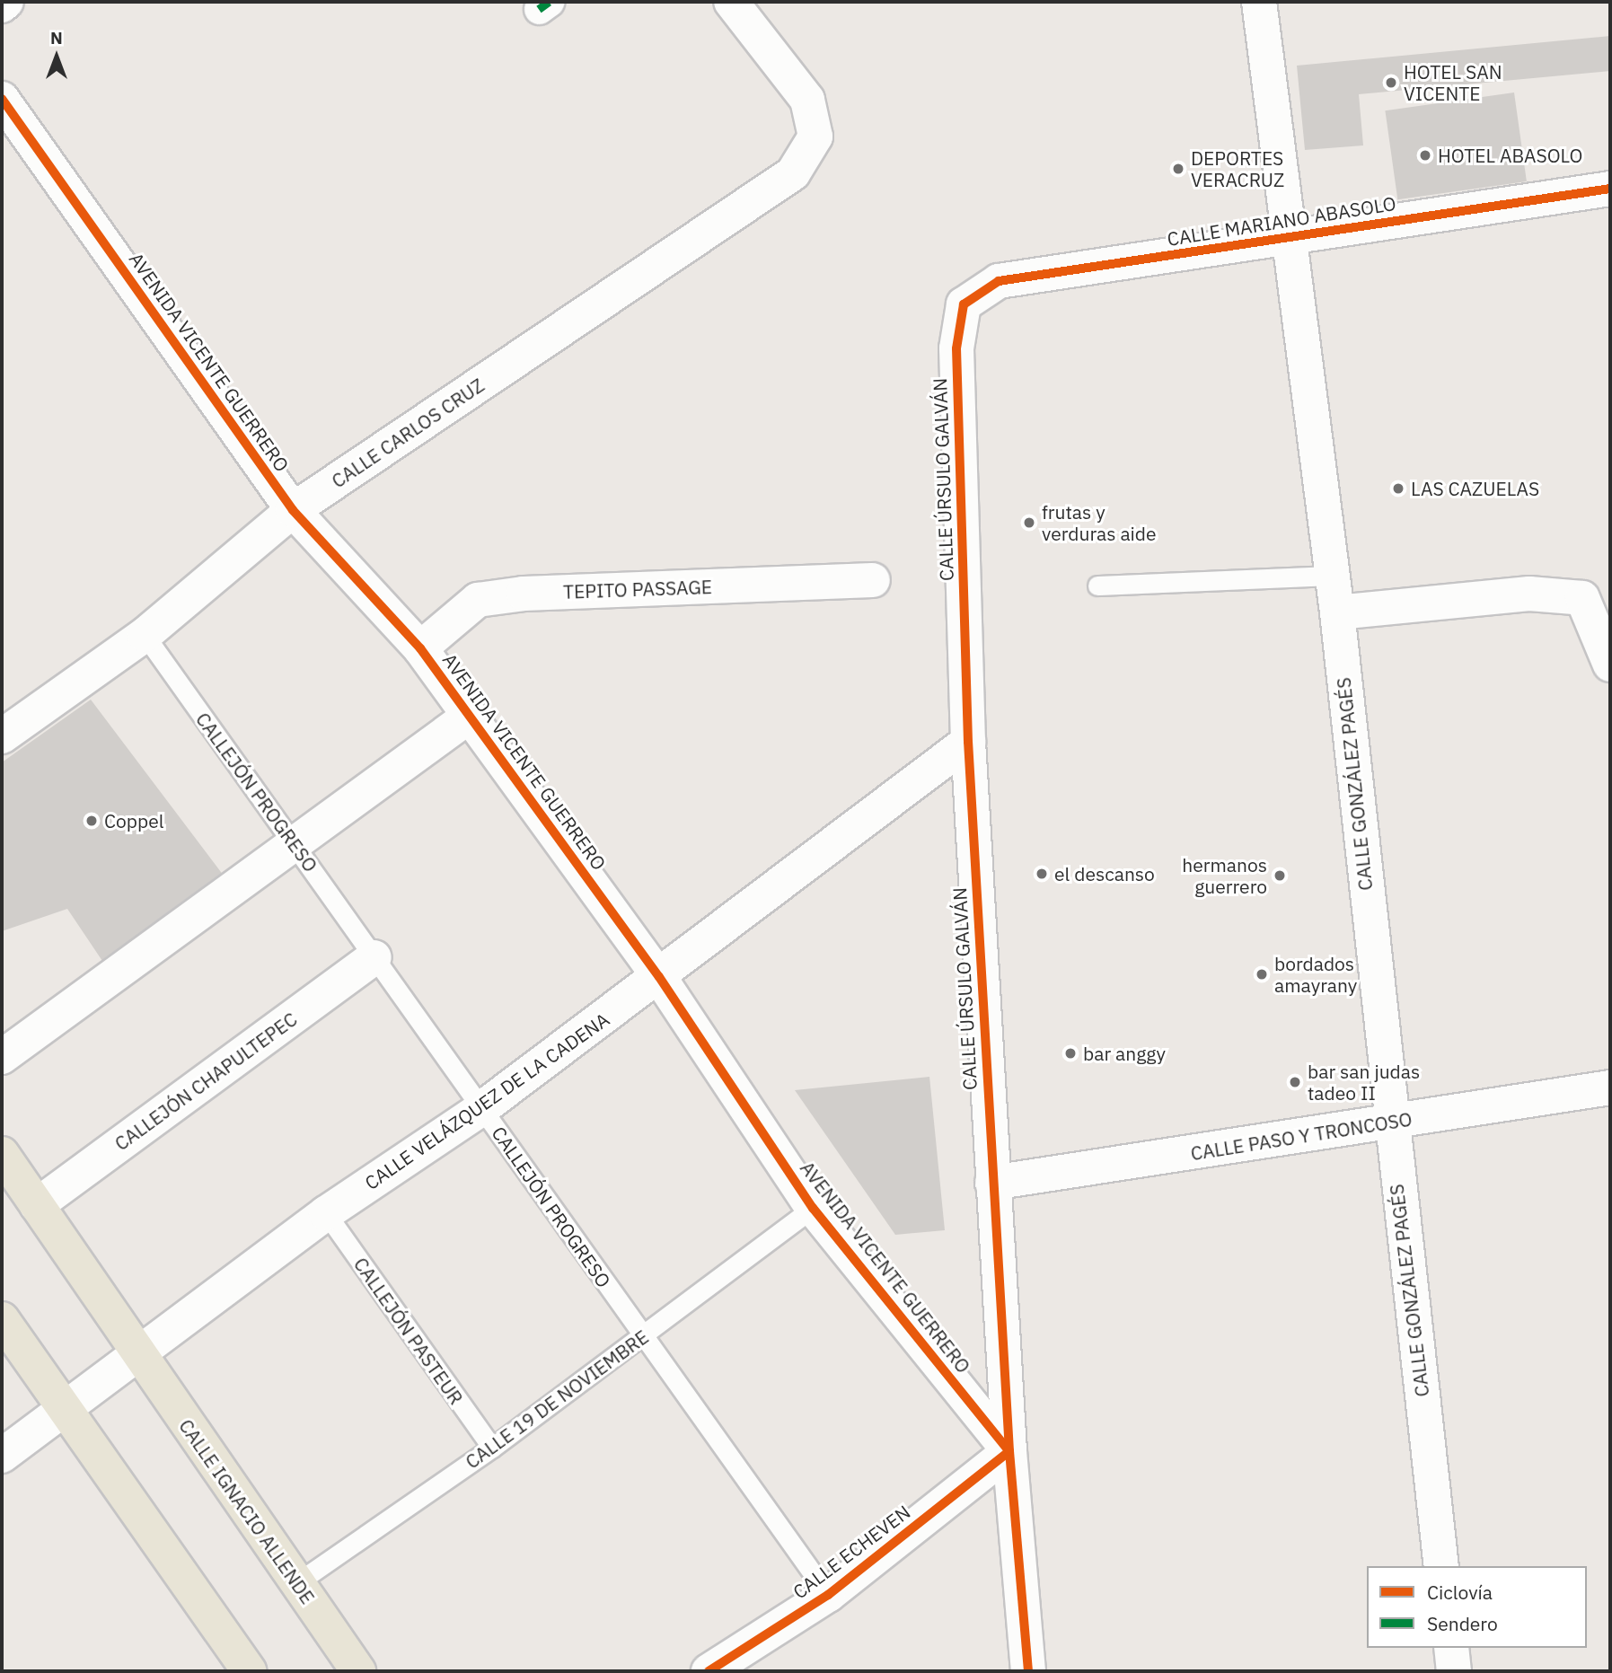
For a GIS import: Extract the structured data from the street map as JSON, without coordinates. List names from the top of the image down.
{
  "streets": {
    "main road": ["CALLE IGNACIO ALLENDE"],
    "street": [
      "CALLE MARIANO ABASOLO",
      "AVENIDA VICENTE GUERRERO",
      "CALLE CARLOS CRUZ",
      "CALLE ÚRSULO GALVÁN",
      "TEPITO PASSAGE",
      "CALLE GONZÁLEZ PAGÉS",
      "CALLEJÓN CHAPULTEPEC",
      "CALLE VELÁZQUEZ DE LA CADENA",
      "CALLE PASO Y TRONCOSO",
      "CALLE ECHEVEN"
    ],
    "lane": ["CALLEJÓN PROGRESO", "CALLEJÓN PASTEUR", "CALLE 19 DE NOVIEMBRE"]
  },
  "crossings": [
    ["CALLE MARIANO ABASOLO", "CALLE ÚRSULO GALVÁN"],
    ["CALLE MARIANO ABASOLO", "CALLE GONZÁLEZ PAGÉS"],
    ["AVENIDA VICENTE GUERRERO", "CALLE CARLOS CRUZ"],
    ["AVENIDA VICENTE GUERRERO", "CALLE ÚRSULO GALVÁN"],
    ["AVENIDA VICENTE GUERRERO", "TEPITO PASSAGE"],
    ["AVENIDA VICENTE GUERRERO", "CALLE VELÁZQUEZ DE LA CADENA"],
    ["AVENIDA VICENTE GUERRERO", "CALLE 19 DE NOVIEMBRE"],
    ["AVENIDA VICENTE GUERRERO", "CALLE ECHEVEN"],
    ["CALLE CARLOS CRUZ", "CALLEJÓN PROGRESO"],
    ["CALLE ÚRSULO GALVÁN", "CALLE VELÁZQUEZ DE LA CADENA"],
    ["CALLE ÚRSULO GALVÁN", "CALLE PASO Y TRONCOSO"],
    ["CALLE ÚRSULO GALVÁN", "CALLE ECHEVEN"],
    ["CALLE GONZÁLEZ PAGÉS", "CALLE PASO Y TRONCOSO"],
    ["CALLEJÓN PROGRESO", "CALLEJÓN CHAPULTEPEC"],
    ["CALLEJÓN PROGRESO", "CALLE VELÁZQUEZ DE LA CADENA"],
    ["CALLEJÓN PROGRESO", "CALLE 19 DE NOVIEMBRE"],
    ["CALLEJÓN PROGRESO", "CALLE ECHEVEN"],
    ["CALLEJÓN CHAPULTEPEC", "CALLE IGNACIO ALLENDE"],
    ["CALLE VELÁZQUEZ DE LA CADENA", "CALLEJÓN PASTEUR"],
    ["CALLE VELÁZQUEZ DE LA CADENA", "CALLE IGNACIO ALLENDE"],
    ["CALLEJÓN PASTEUR", "CALLE 19 DE NOVIEMBRE"],
    ["CALLE 19 DE NOVIEMBRE", "CALLE IGNACIO ALLENDE"]
  ],
  "places": [
    "HOTEL SAN VICENTE",
    "HOTEL ABASOLO",
    "DEPORTES VERACRUZ",
    "LAS CAZUELAS",
    "frutas y verduras aide",
    "Coppel",
    "el descanso",
    "hermanos guerrero",
    "bordados amayrany",
    "bar anggy",
    "bar san judas tadeo II"
  ],
  "legend": ["Ciclovía", "Sendero"],
  "north": "top"
}
